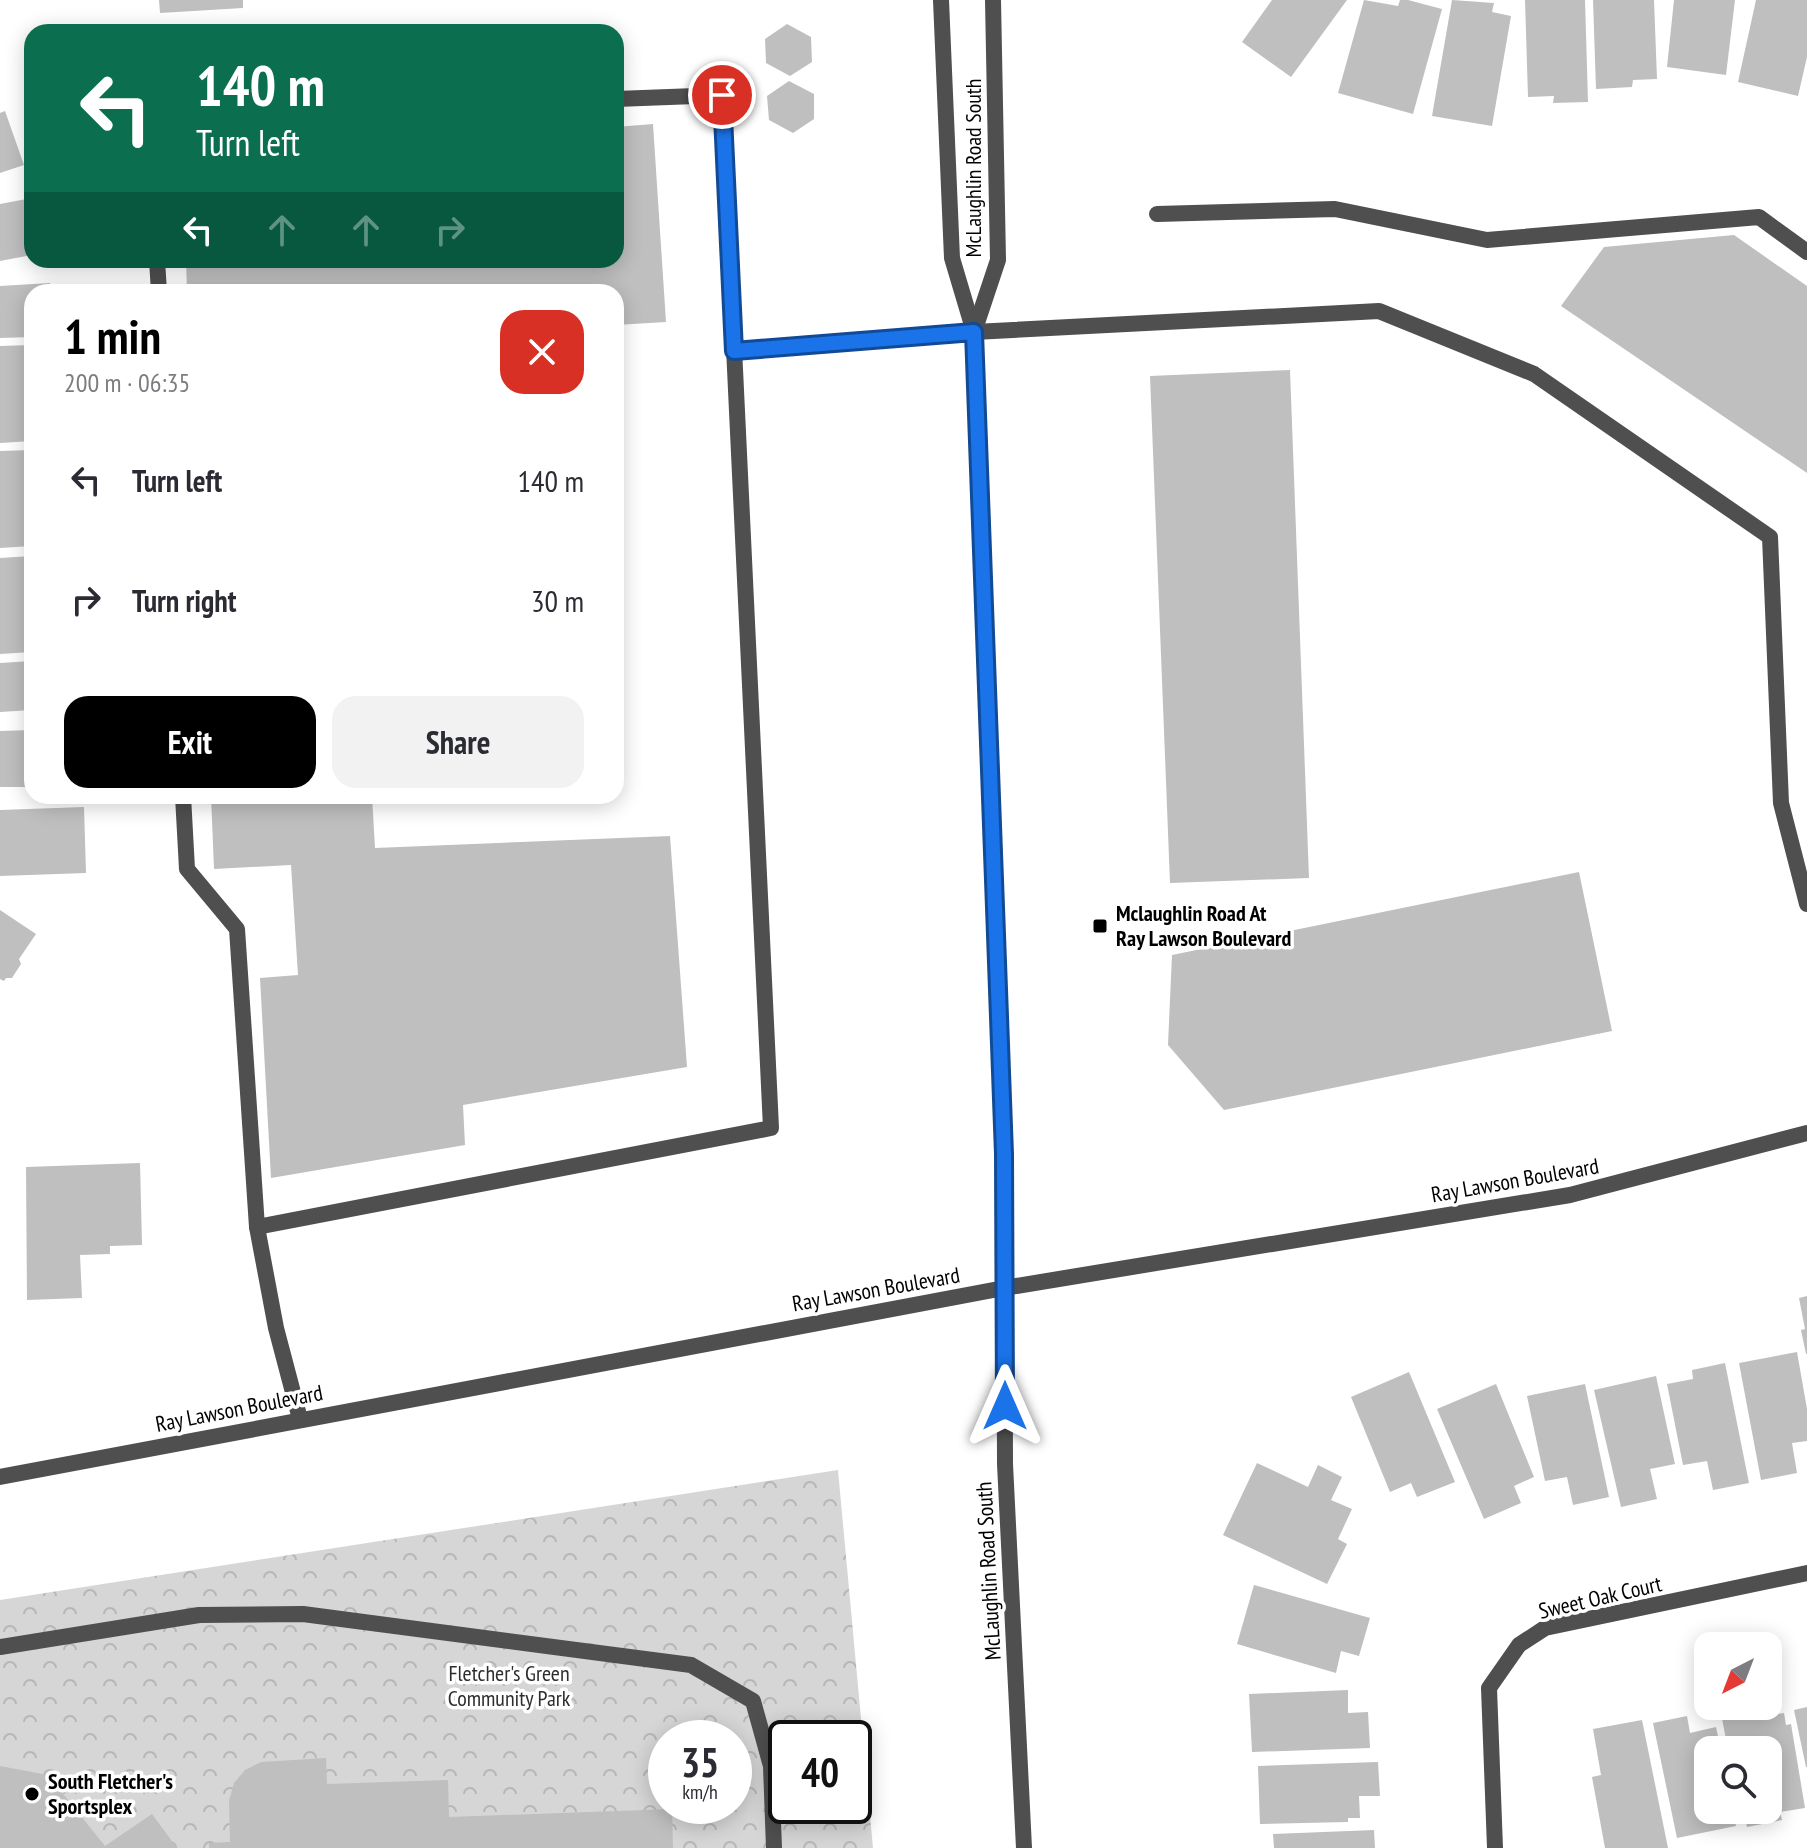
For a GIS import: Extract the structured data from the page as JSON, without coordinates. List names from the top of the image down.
{
  "streets": {
    "street": ["McLaughlin Road South", "Ray Lawson Boulevard", "Sweet Oak Court"]
  },
  "crossings": [
    ["McLaughlin Road South", "Ray Lawson Boulevard"]
  ],
  "parks": ["Fletcher's Green Community Park"],
  "places": {
    "transit": ["Mclaughlin Road At Ray Lawson Boulevard"],
    "other": ["South Fletcher's Sportsplex"]
  },
  "north": "bottom left",
  "page": {
    "turn": ["140 m", "Turn left"],
    "heading": ["1 min", "200 m · 06:35"],
    "list": [
      {
        "name": "Turn left",
        "value": "140 m"
      },
      {
        "name": "Turn right",
        "value": "30 m"
      }
    ],
    "buttons": ["Exit", "Share"],
    "speed": "35 km/h",
    "limit": "40"
  }
}
